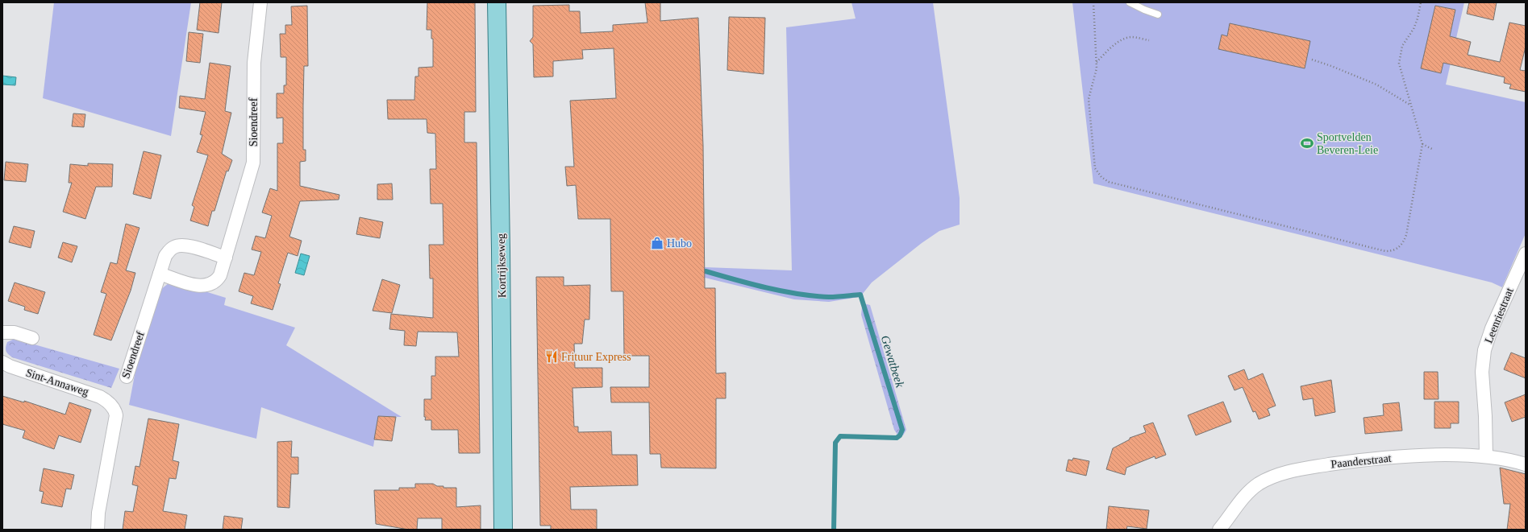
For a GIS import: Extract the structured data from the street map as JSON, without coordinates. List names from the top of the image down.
{
  "streets": {
    "main road": ["Kortrijkseweg"],
    "street": [
      "Sioendreef",
      "Leenriestraat",
      "Sint-Annaweg",
      "Paanderstraat"
    ]
  },
  "crossings": [
    ["Leenriestraat", "Paanderstraat"]
  ],
  "water": ["Gewatbeek"],
  "places": {
    "sports": ["Sportvelden Beveren-Leie"],
    "shop": ["Hubo"],
    "restaurant": ["Frituur Express"]
  }
}
